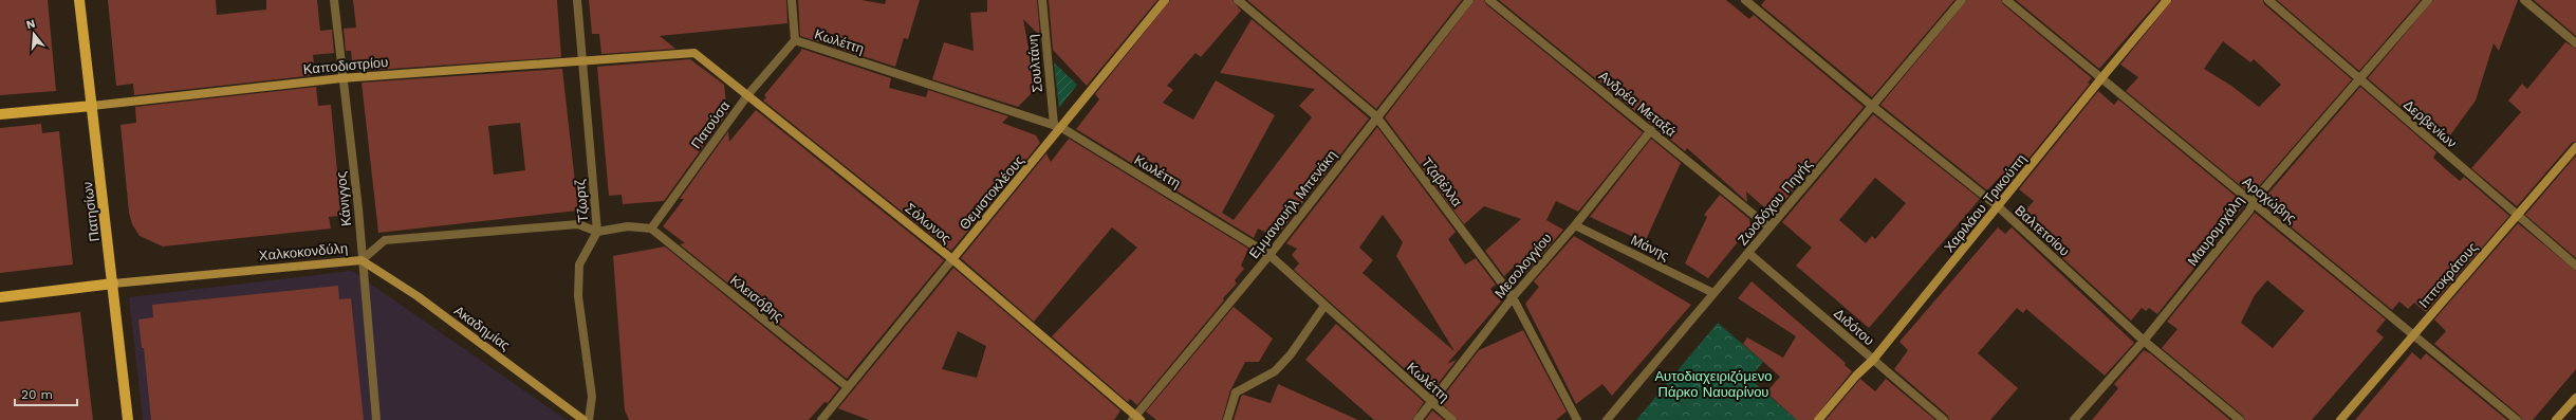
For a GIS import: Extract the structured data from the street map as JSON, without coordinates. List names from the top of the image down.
{
  "streets": {
    "main road": [
      "Καποδιστρίου",
      "Θεμιστοκλέους",
      "Χαριλάου Τρικούπη",
      "Πατησίων",
      "Σόλωνος",
      "Χαλκοκονδύλη",
      "Ιπποκράτους",
      "Ακαδημίας"
    ],
    "street": [
      "Κωλέττη",
      "Σουλτάνη",
      "Ανδρέα Μεταξά",
      "Δερβενίων",
      "Πατούσα",
      "Τζαβέλλα",
      "Κάνιγγος",
      "Αραχώβης",
      "Τζωρτζ",
      "Ζωοδόχου Πηγής",
      "Εμμανουήλ Μπενάκη",
      "Βαλτετσίου",
      "Μαυρομιχάλη",
      "Μάνης",
      "Μεσολογγίου",
      "Κλεισόβης",
      "Διδότου"
    ]
  },
  "crossings": [
    ["Κωλέττη", "Σουλτάνη"],
    ["Κωλέττη", "Πατούσα"],
    ["Κωλέττη", "Θεμιστοκλέους"],
    ["Κωλέττη", "Εμμανουήλ Μπενάκη"],
    ["Κωλέττη", "Μεσολογγίου"],
    ["Σουλτάνη", "Θεμιστοκλέους"],
    ["Καποδιστρίου", "Κάνιγγος"],
    ["Καποδιστρίου", "Τζωρτζ"],
    ["Καποδιστρίου", "Πατησίων"],
    ["Καποδιστρίου", "Σόλωνος"],
    ["Ανδρέα Μεταξά", "Ζωοδόχου Πηγής"],
    ["Ανδρέα Μεταξά", "Μεσολογγίου"],
    ["Δερβενίων", "Μαυρομιχάλη"],
    ["Δερβενίων", "Ιπποκράτους"],
    ["Πατούσα", "Σόλωνος"],
    ["Πατούσα", "Κλεισόβης"],
    ["Τζαβέλλα", "Εμμανουήλ Μπενάκη"],
    ["Τζαβέλλα", "Μεσολογγίου"],
    ["Θεμιστοκλέους", "Σόλωνος"],
    ["Θεμιστοκλέους", "Κλεισόβης"],
    ["Κάνιγγος", "Χαλκοκονδύλη"],
    ["Κάνιγγος", "Ακαδημίας"],
    ["Αραχώβης", "Χαριλάου Τρικούπη"],
    ["Αραχώβης", "Μαυρομιχάλη"],
    ["Αραχώβης", "Ιπποκράτους"],
    ["Τζωρτζ", "Χαλκοκονδύλη"],
    ["Ζωοδόχου Πηγής", "Βαλτετσίου"],
    ["Ζωοδόχου Πηγής", "Μάνης"],
    ["Ζωοδόχου Πηγής", "Διδότου"],
    ["Χαριλάου Τρικούπη", "Βαλτετσίου"],
    ["Χαριλάου Τρικούπη", "Διδότου"],
    ["Εμμανουήλ Μπενάκη", "Σόλωνος"],
    ["Πατησίων", "Χαλκοκονδύλη"],
    ["Βαλτετσίου", "Μαυρομιχάλη"],
    ["Μάνης", "Μεσολογγίου"],
    ["Χαλκοκονδύλη", "Ακαδημίας"]
  ],
  "parks": ["Αυτοδιαχειριζόμενο Πάρκο Ναυαρίνου"],
  "scale_bar": "20 m",
  "north": "top"
}
